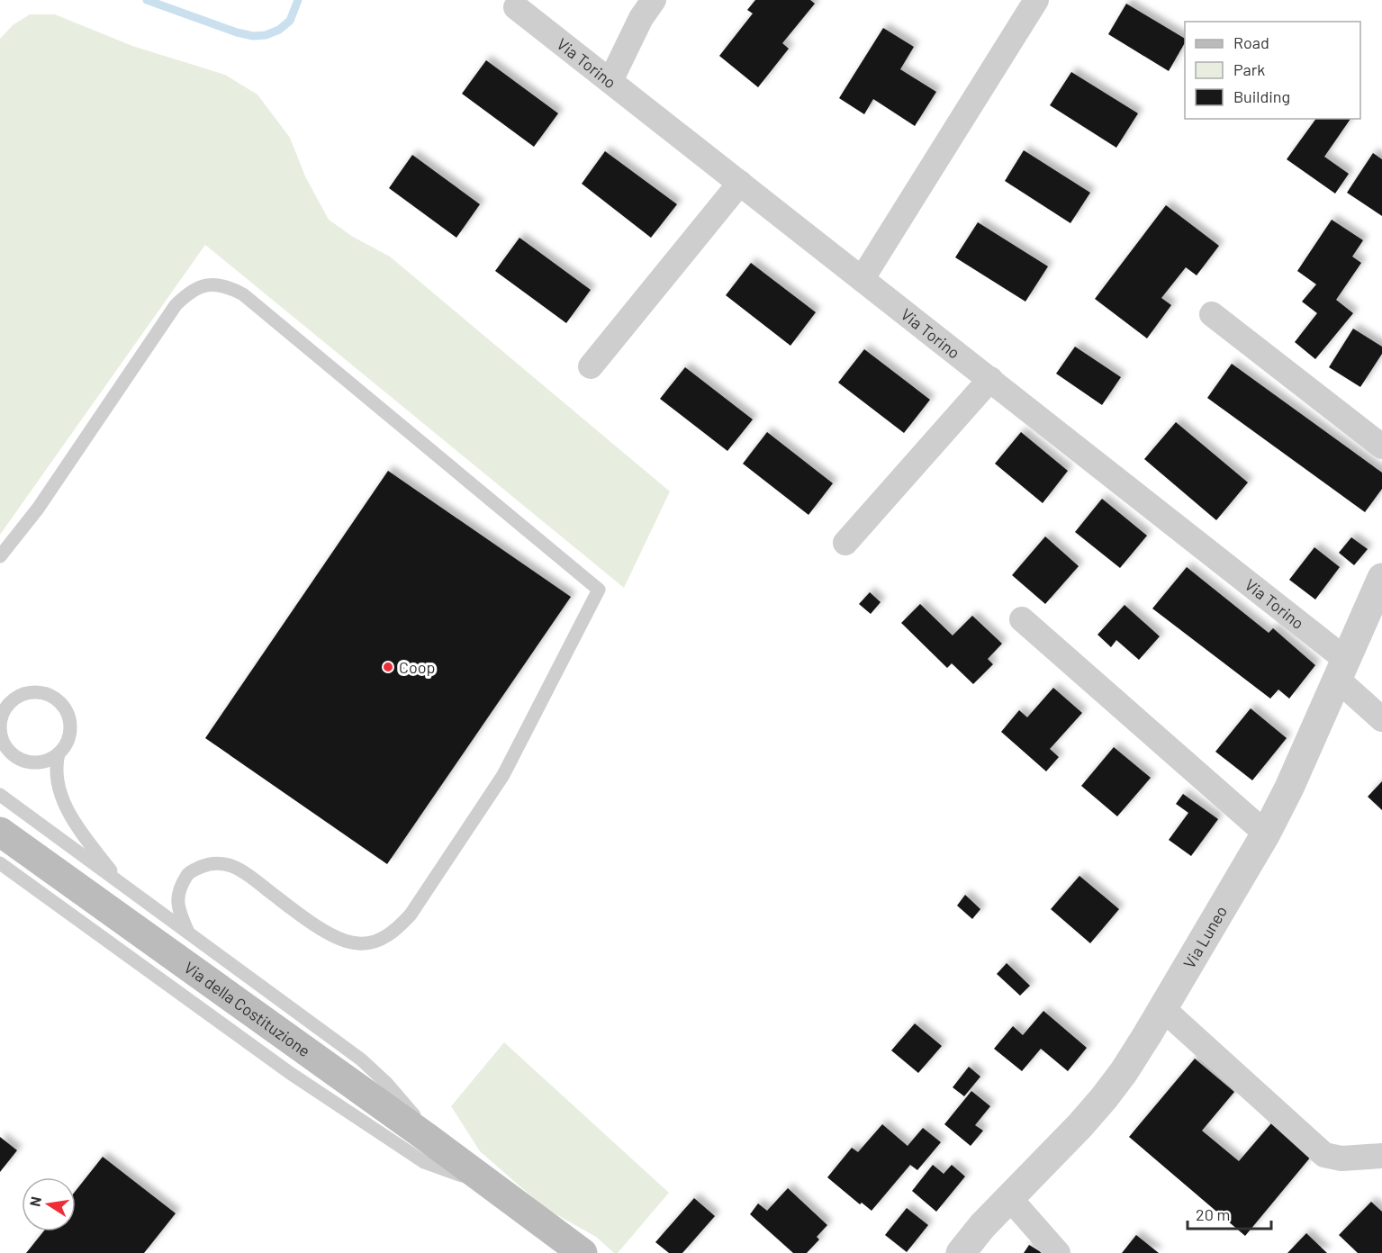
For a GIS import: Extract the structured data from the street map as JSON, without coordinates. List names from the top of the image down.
{
  "streets": {
    "main road": ["Via della Costituzione"],
    "street": ["Via Torino", "Via Luneo"]
  },
  "crossings": [
    ["Via Torino", "Via Luneo"]
  ],
  "places": ["Coop"],
  "legend": ["Road", "Park", "Building"],
  "scale_bar": "20 m",
  "north": "left"
}
